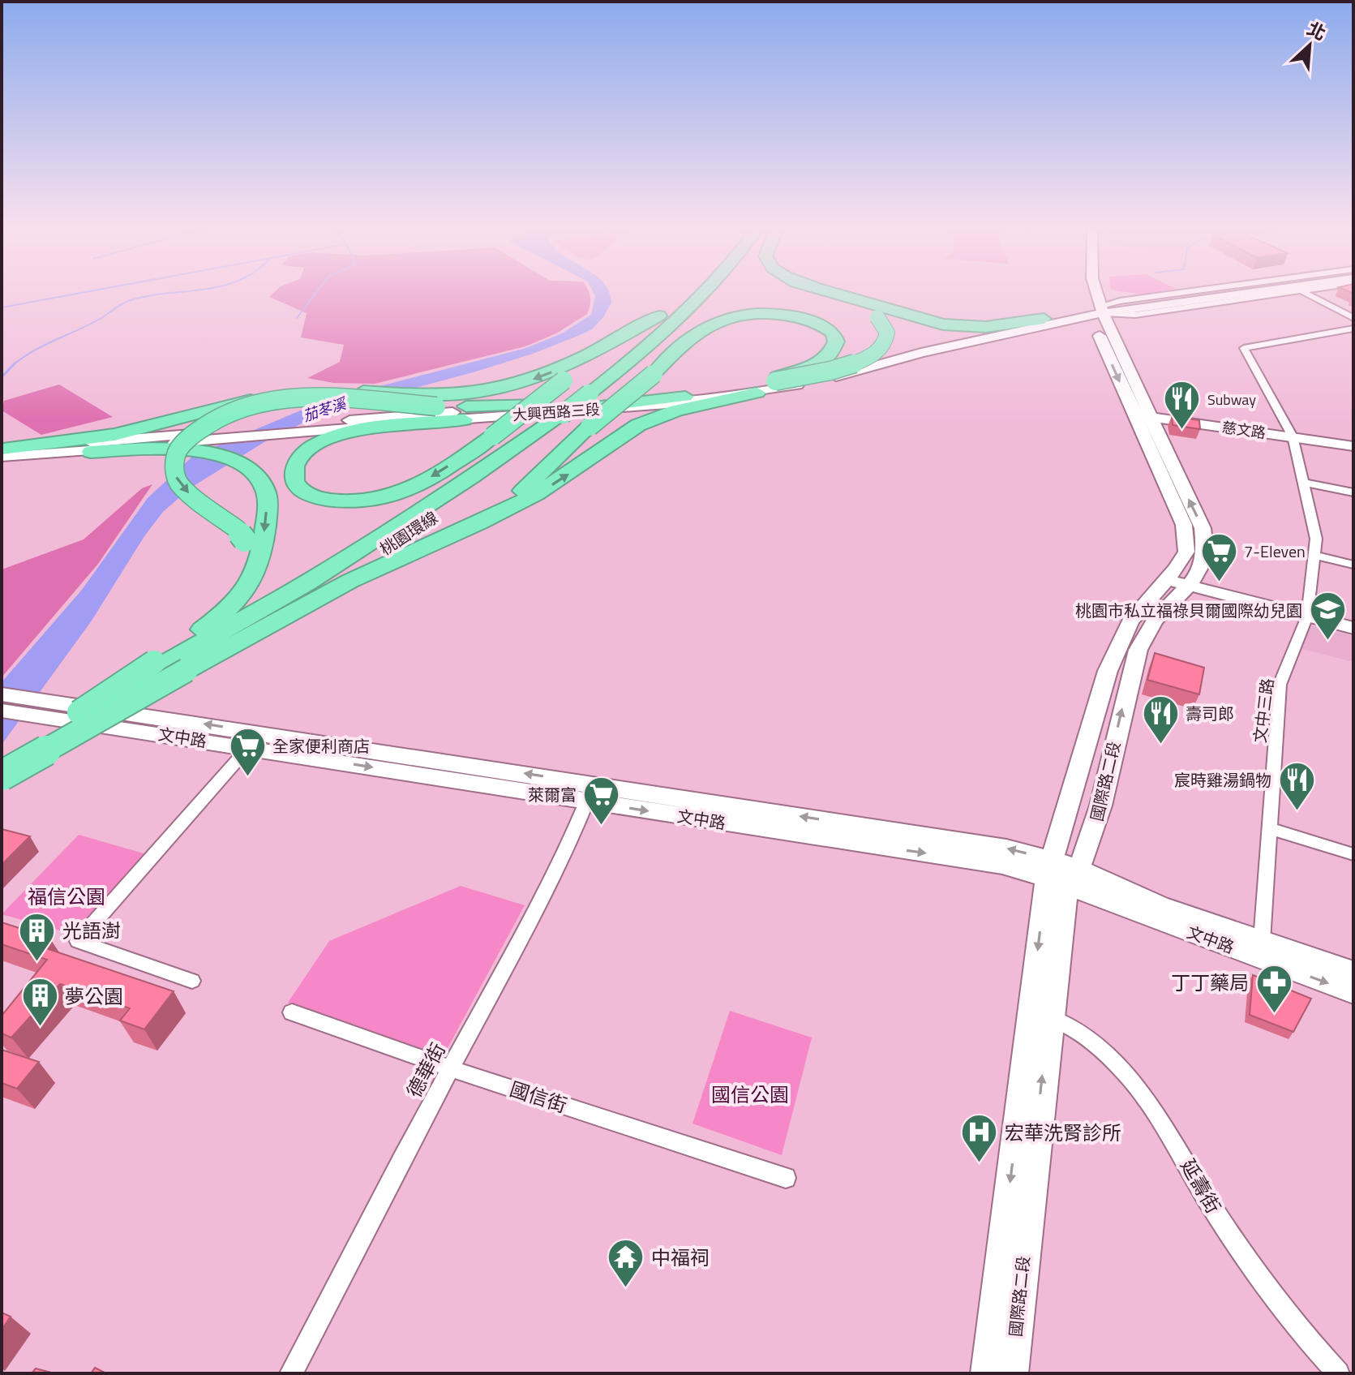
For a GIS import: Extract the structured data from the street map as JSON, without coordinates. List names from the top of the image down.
{
  "streets": {
    "highway": ["桃園環線"],
    "street": [
      "大興西路三段",
      "慈文路",
      "文中三路",
      "文中路",
      "國際路二段",
      "德華街",
      "國信街",
      "延壽街"
    ]
  },
  "crossings": [
    ["大興西路三段", "桃園環線"],
    ["大興西路三段", "國際路二段"],
    ["慈文路", "文中三路"],
    ["慈文路", "國際路二段"],
    ["文中三路", "文中路"],
    ["文中路", "國際路二段"],
    ["文中路", "德華街"],
    ["國際路二段", "延壽街"],
    ["德華街", "國信街"]
  ],
  "water": ["茄苳溪"],
  "parks": ["福信公園", "國信公園"],
  "places": {
    "restaurant": ["Subway", "壽司郎", "宸時雞湯鍋物"],
    "supermarket": ["7-Eleven", "全家便利商店", "萊爾富"],
    "school or university": ["桃園市私立福祿貝爾國際幼兒園"],
    "building": ["光語澍", "夢公園"],
    "pharmacy": ["丁丁藥局"],
    "hospital": ["宏華洗腎診所"],
    "temple": ["中福祠"]
  },
  "north": "top right"
}
